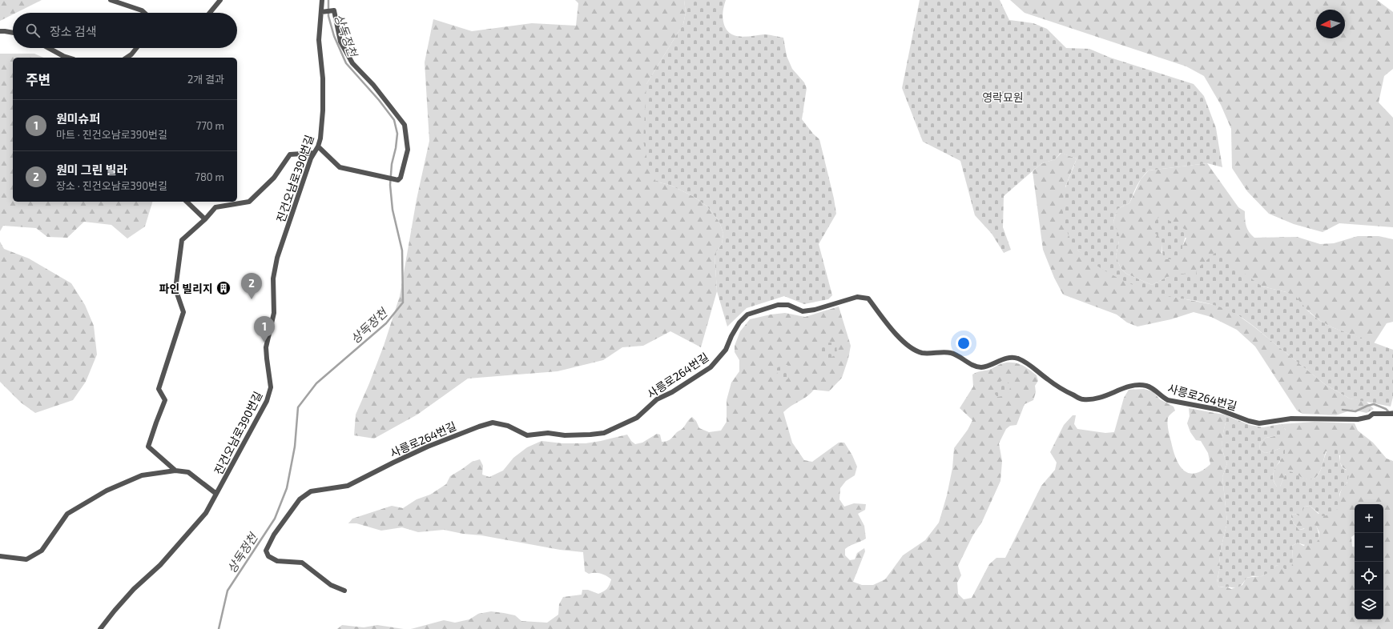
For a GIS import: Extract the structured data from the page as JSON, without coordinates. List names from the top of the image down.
{
  "streets": {
    "street": ["진건오남로390번길", "사릉로264번길"]
  },
  "water": ["상독정천"],
  "parks": ["영락묘원"],
  "places": {
    "building": ["파인 빌리지"]
  },
  "north": "left",
  "page": {
    "search": "장소 검색",
    "heading": ["주변", "2개 결과"],
    "list": [
      {
        "mark": "1",
        "name": "원미슈퍼",
        "note": "마트 · 진건오남로390번길",
        "value": "770 m"
      },
      {
        "mark": "2",
        "name": "원미 그린 빌라",
        "note": "장소 · 진건오남로390번길",
        "value": "780 m"
      }
    ],
    "pins": ["2", "1"],
    "map_buttons": ["+", "−"]
  }
}
